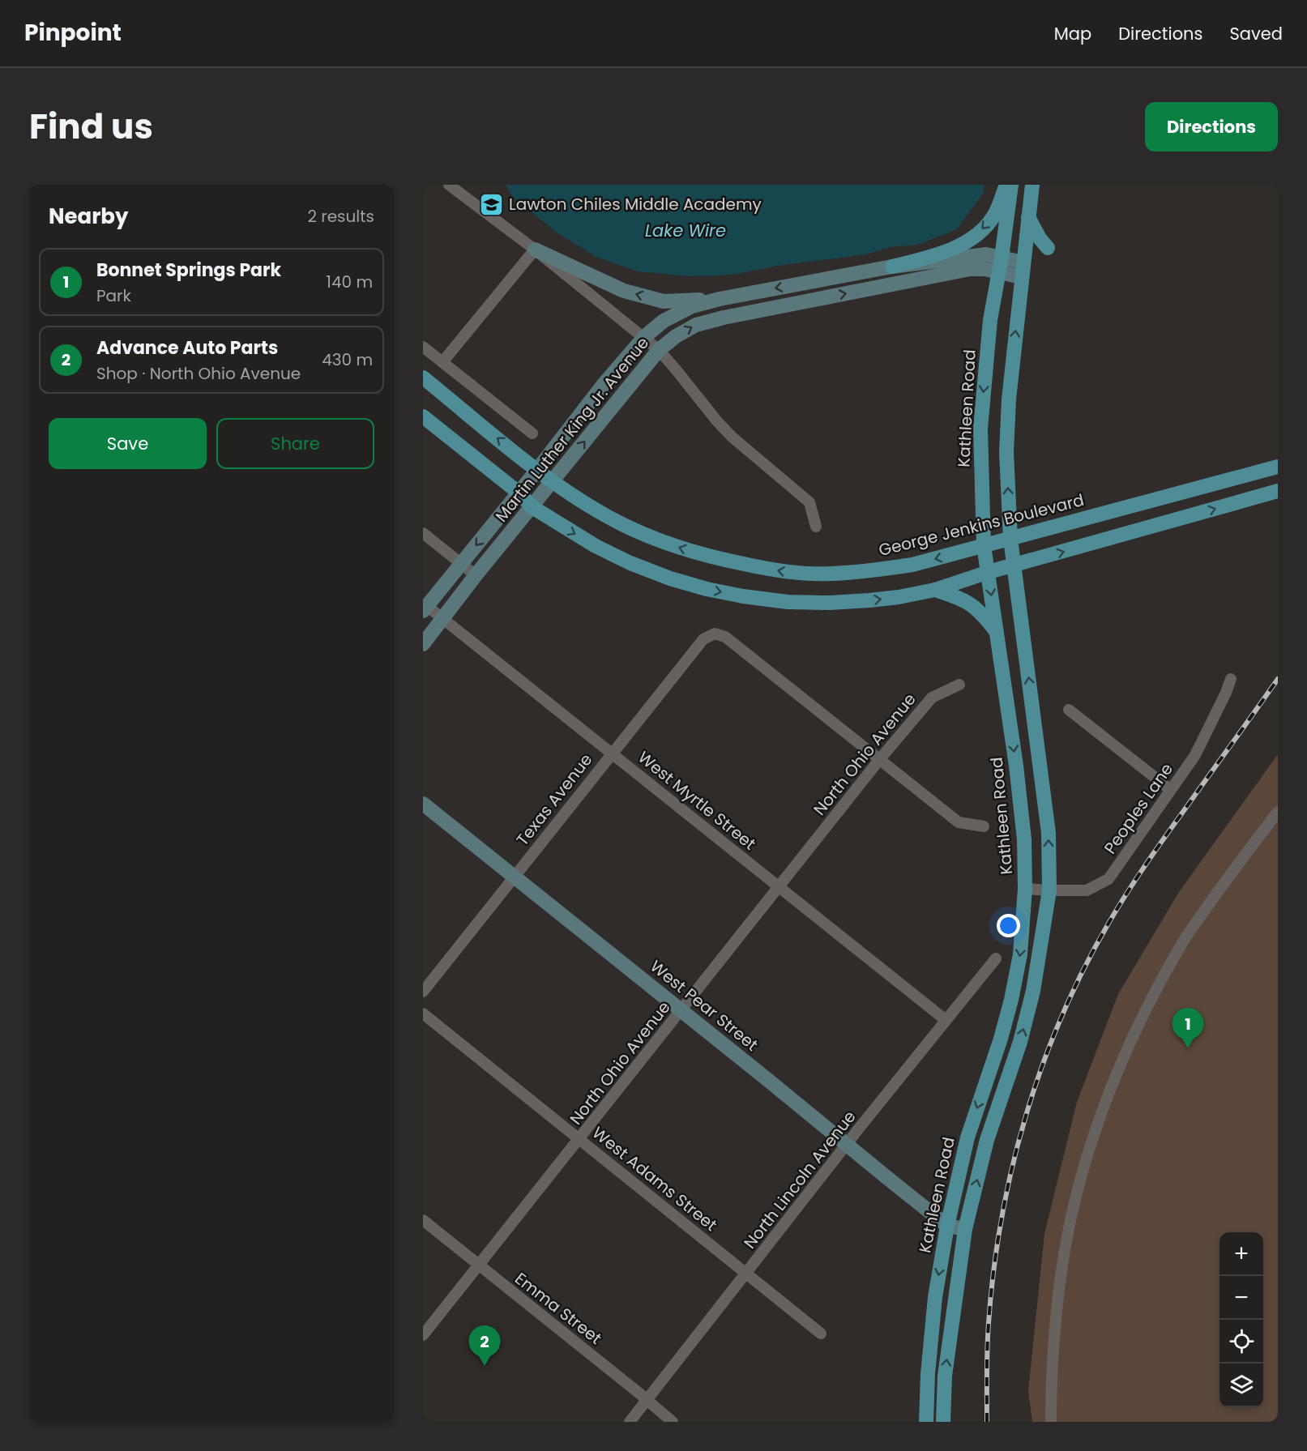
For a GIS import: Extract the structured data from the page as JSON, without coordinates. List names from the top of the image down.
{
  "streets": {
    "main road": [
      "Kathleen Road",
      "Martin Luther King Jr. Avenue",
      "George Jenkins Boulevard",
      "West Pear Street"
    ],
    "street": [
      "North Ohio Avenue",
      "Texas Avenue",
      "West Myrtle Street",
      "Peoples Lane",
      "West Adams Street",
      "North Lincoln Avenue",
      "Emma Street"
    ]
  },
  "crossings": [
    ["Kathleen Road", "Martin Luther King Jr. Avenue"],
    ["Kathleen Road", "George Jenkins Boulevard"],
    ["Kathleen Road", "Peoples Lane"],
    ["Kathleen Road", "West Pear Street"],
    ["Martin Luther King Jr. Avenue", "George Jenkins Boulevard"],
    ["Martin Luther King Jr. Avenue", "West Myrtle Street"],
    ["North Ohio Avenue", "Texas Avenue"],
    ["North Ohio Avenue", "West Myrtle Street"],
    ["North Ohio Avenue", "West Pear Street"],
    ["North Ohio Avenue", "West Adams Street"],
    ["North Ohio Avenue", "Emma Street"],
    ["Texas Avenue", "West Myrtle Street"],
    ["Texas Avenue", "West Pear Street"],
    ["West Myrtle Street", "North Lincoln Avenue"],
    ["West Pear Street", "North Lincoln Avenue"],
    ["West Adams Street", "North Lincoln Avenue"],
    ["North Lincoln Avenue", "Emma Street"]
  ],
  "water": ["Lake Wire"],
  "places": {
    "school or university": ["Lawton Chiles Middle Academy"]
  },
  "page": {
    "header": "Pinpoint",
    "nav": ["Map", "Directions", "Saved"],
    "title": "Find us",
    "buttons": [
      "Directions",
      ["Save", "Share"]
    ],
    "heading": ["Nearby", "2 results"],
    "list": [
      {
        "mark": "1",
        "name": "Bonnet Springs Park",
        "note": "Park",
        "value": "140 m"
      },
      {
        "mark": "2",
        "name": "Advance Auto Parts",
        "note": "Shop · North Ohio Avenue",
        "value": "430 m"
      }
    ],
    "pins": ["1", "2"],
    "map_buttons": ["+", "−"]
  }
}
